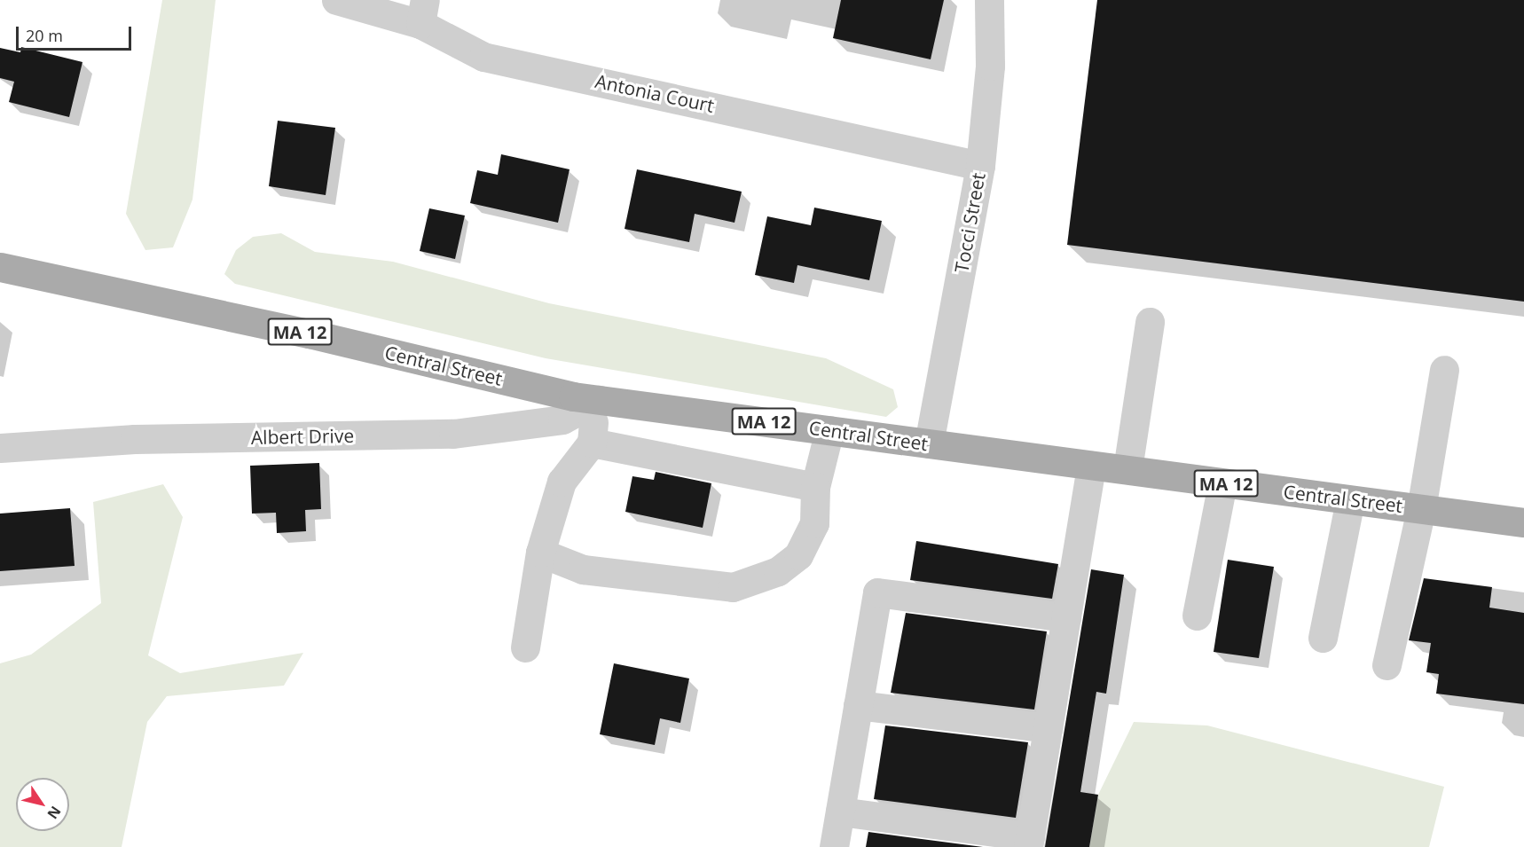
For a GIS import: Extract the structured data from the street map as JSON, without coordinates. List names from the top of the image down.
{
  "streets": {
    "main road": ["MA 12", "Central Street"],
    "street": ["Antonia Court", "Tocci Street", "Albert Drive"]
  },
  "crossings": [
    ["Antonia Court", "Tocci Street"],
    ["Tocci Street", "Central Street"],
    ["Central Street", "Albert Drive"]
  ],
  "scale_bar": "20 m",
  "north": "bottom right"
}
